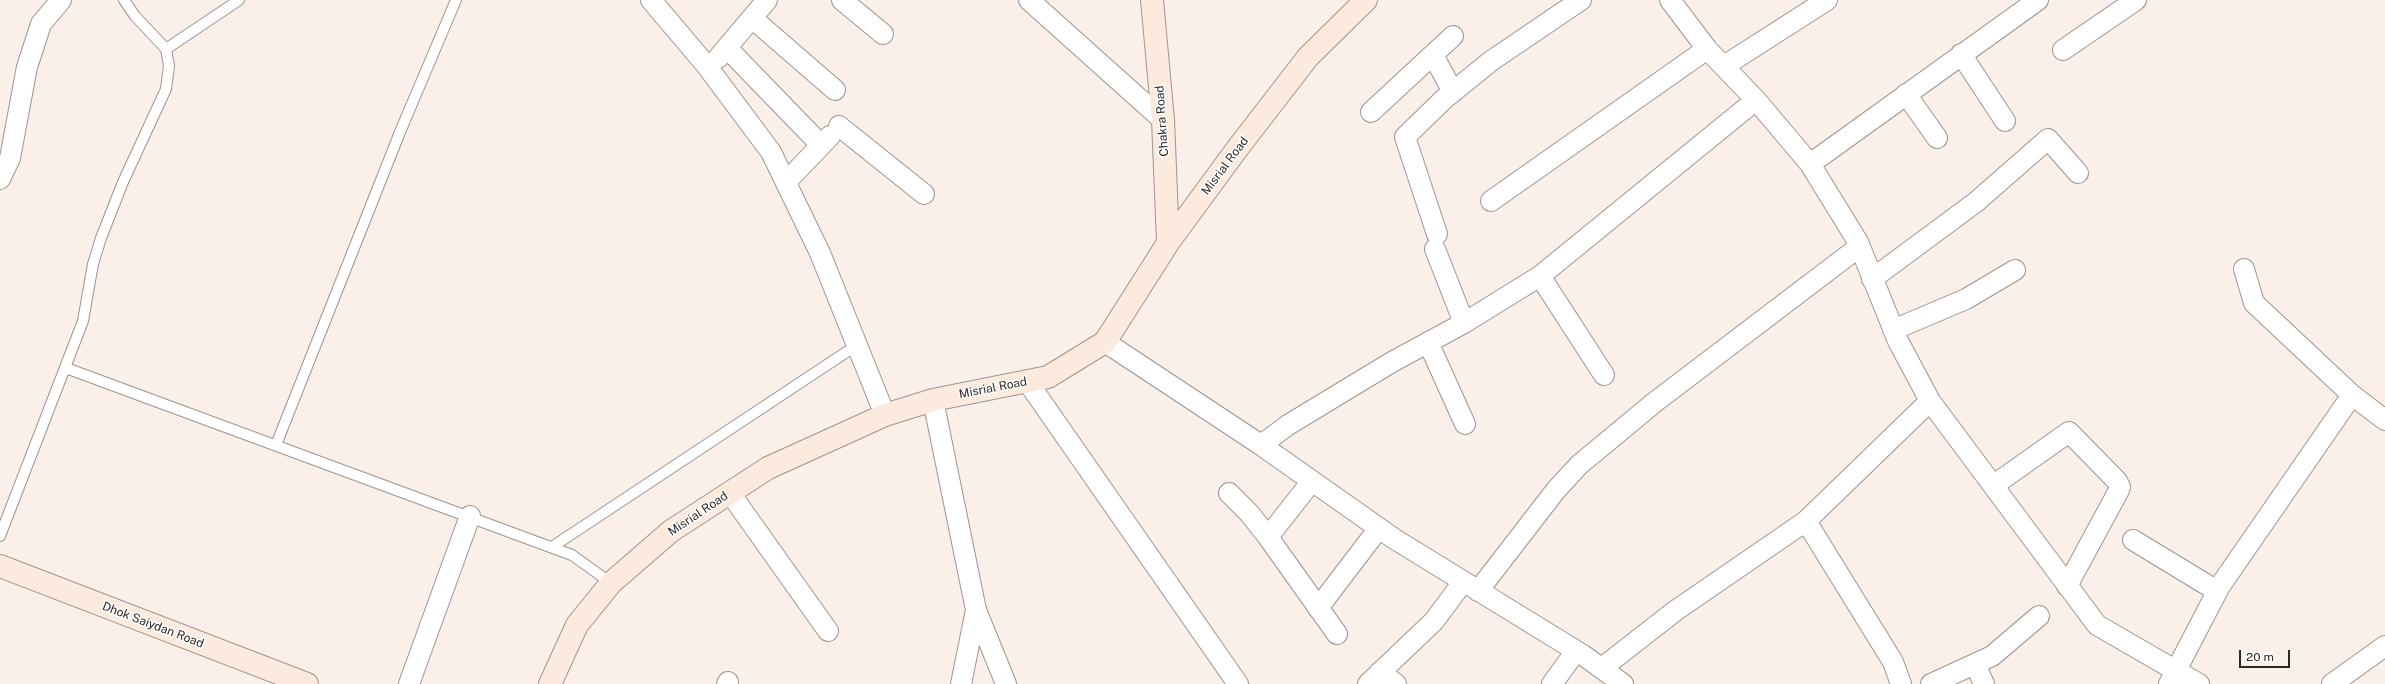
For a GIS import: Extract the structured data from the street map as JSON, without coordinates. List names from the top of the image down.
{
  "streets": {
    "main road": ["Chakra Road", "Misrial Road", "Dhok Saiydan Road"]
  },
  "crossings": [
    ["Chakra Road", "Misrial Road"]
  ],
  "scale_bar": "20 m"
}
